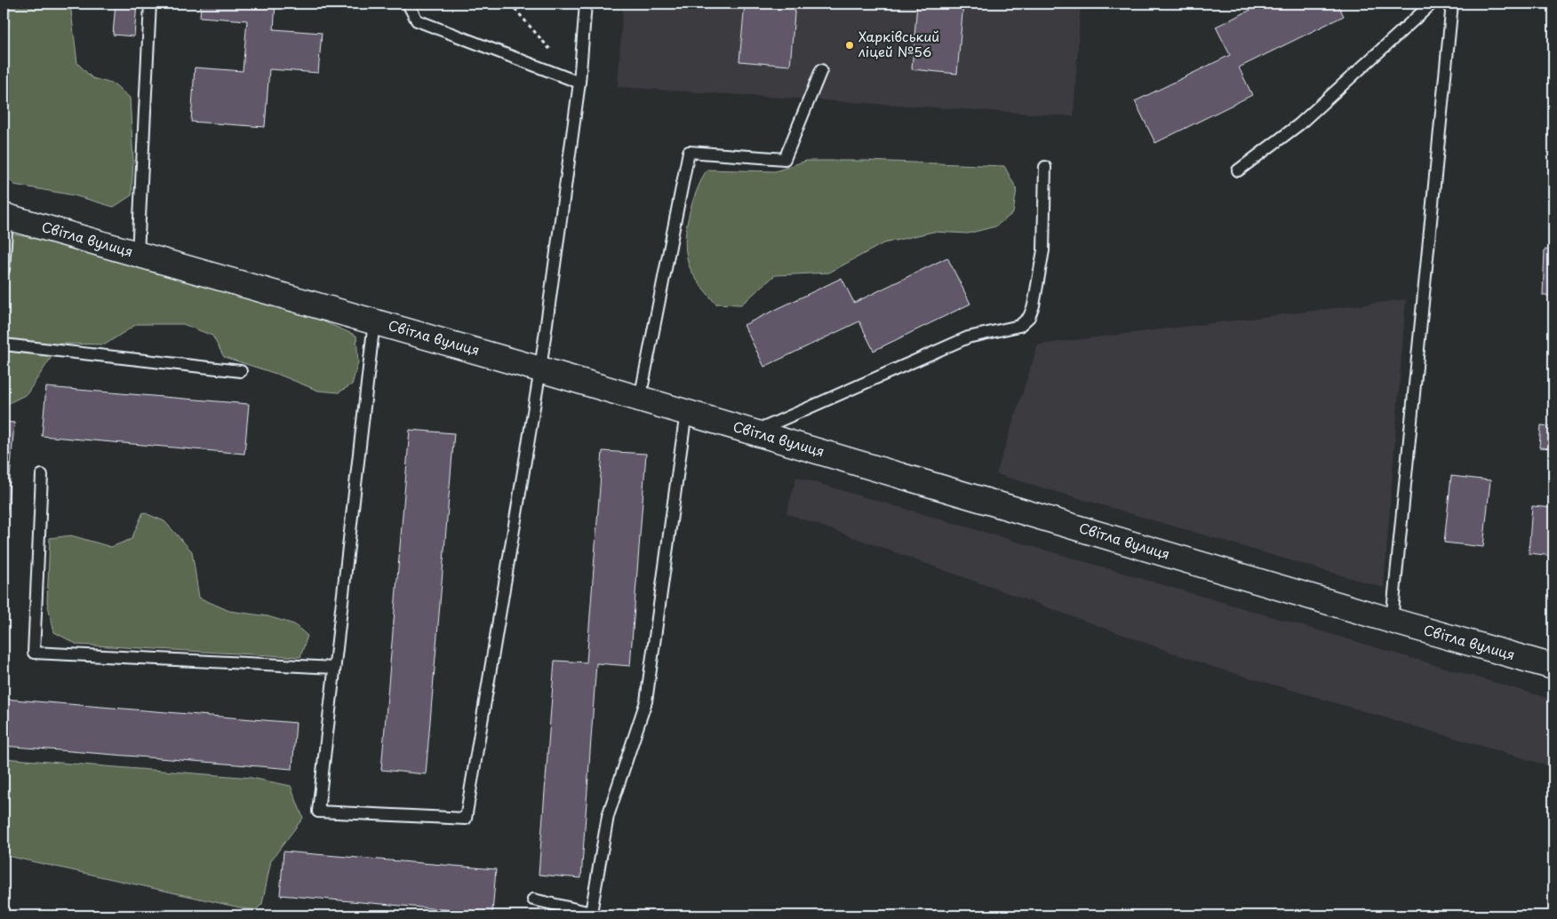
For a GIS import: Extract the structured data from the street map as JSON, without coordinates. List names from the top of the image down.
{
  "streets": {
    "street": ["Світла вулиця"]
  },
  "places": ["Харківський ліцей №56"]
}
